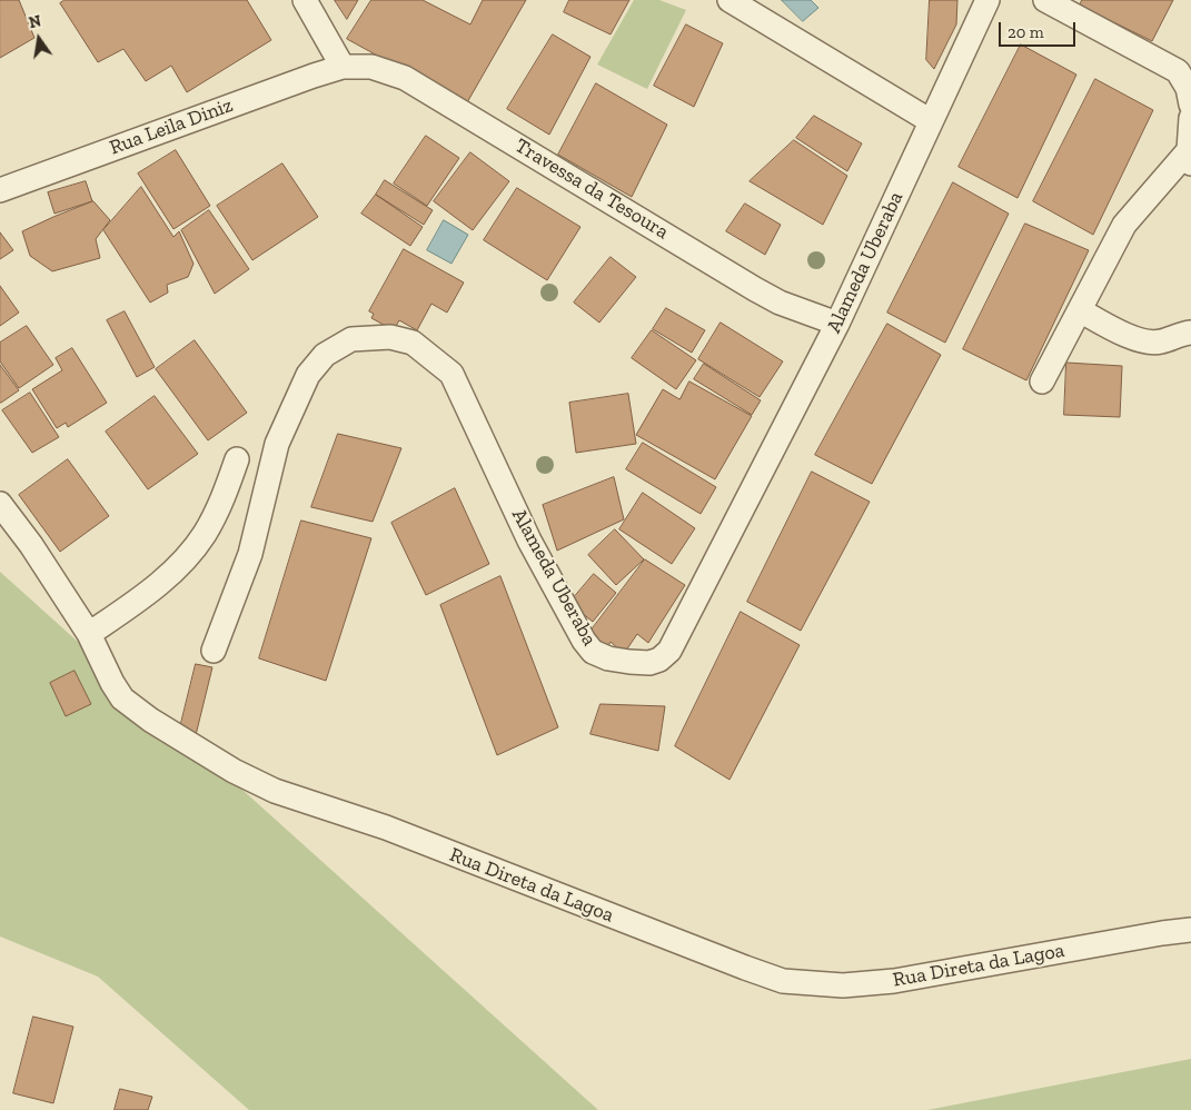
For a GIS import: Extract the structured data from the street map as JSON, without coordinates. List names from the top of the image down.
{
  "streets": {
    "street": [
      "Rua Leila Diniz",
      "Travessa da Tesoura",
      "Alameda Uberaba",
      "Rua Direta da Lagoa"
    ]
  },
  "crossings": [
    ["Rua Leila Diniz", "Travessa da Tesoura"],
    ["Travessa da Tesoura", "Alameda Uberaba"]
  ],
  "scale_bar": "20 m",
  "north": "top"
}
